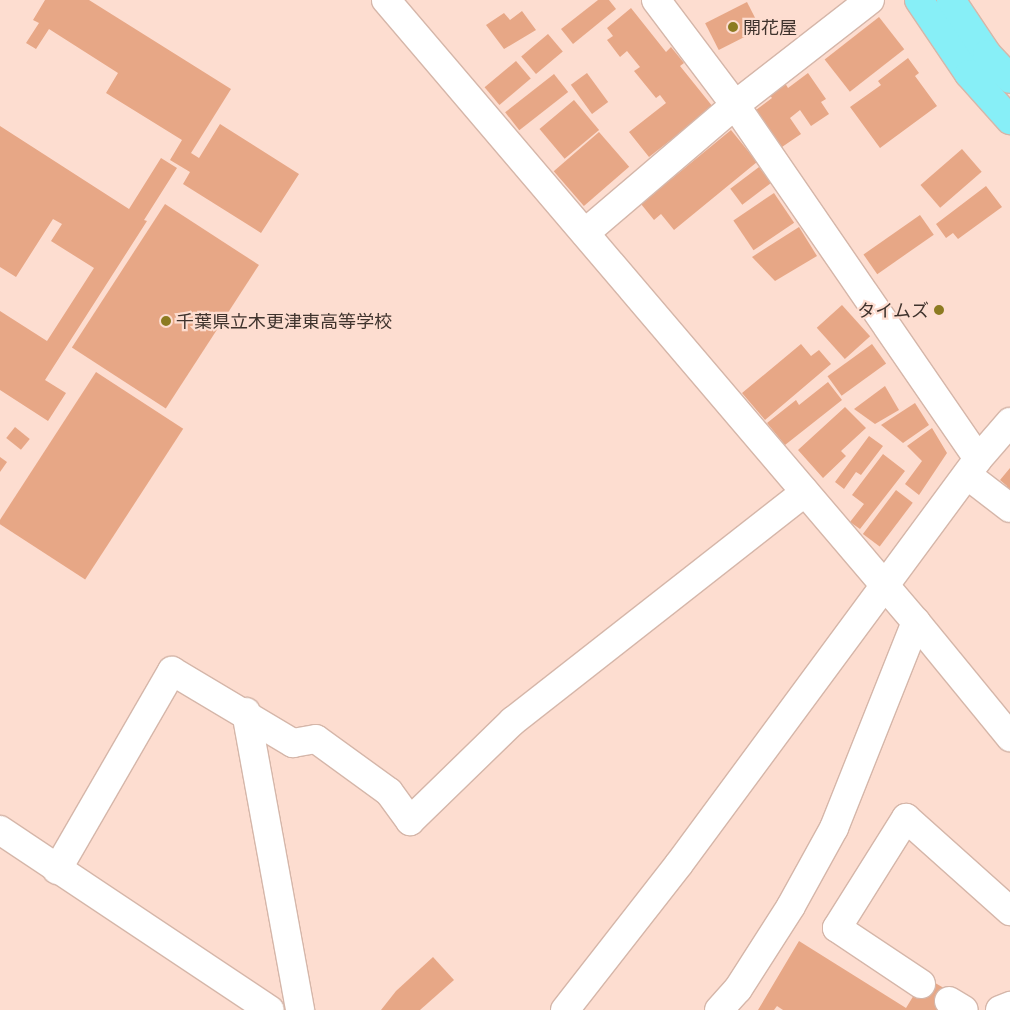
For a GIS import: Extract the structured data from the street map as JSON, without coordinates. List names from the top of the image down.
{
  "places": ["開花屋", "タイムズ", "千葉県立木更津東高等学校"]
}
